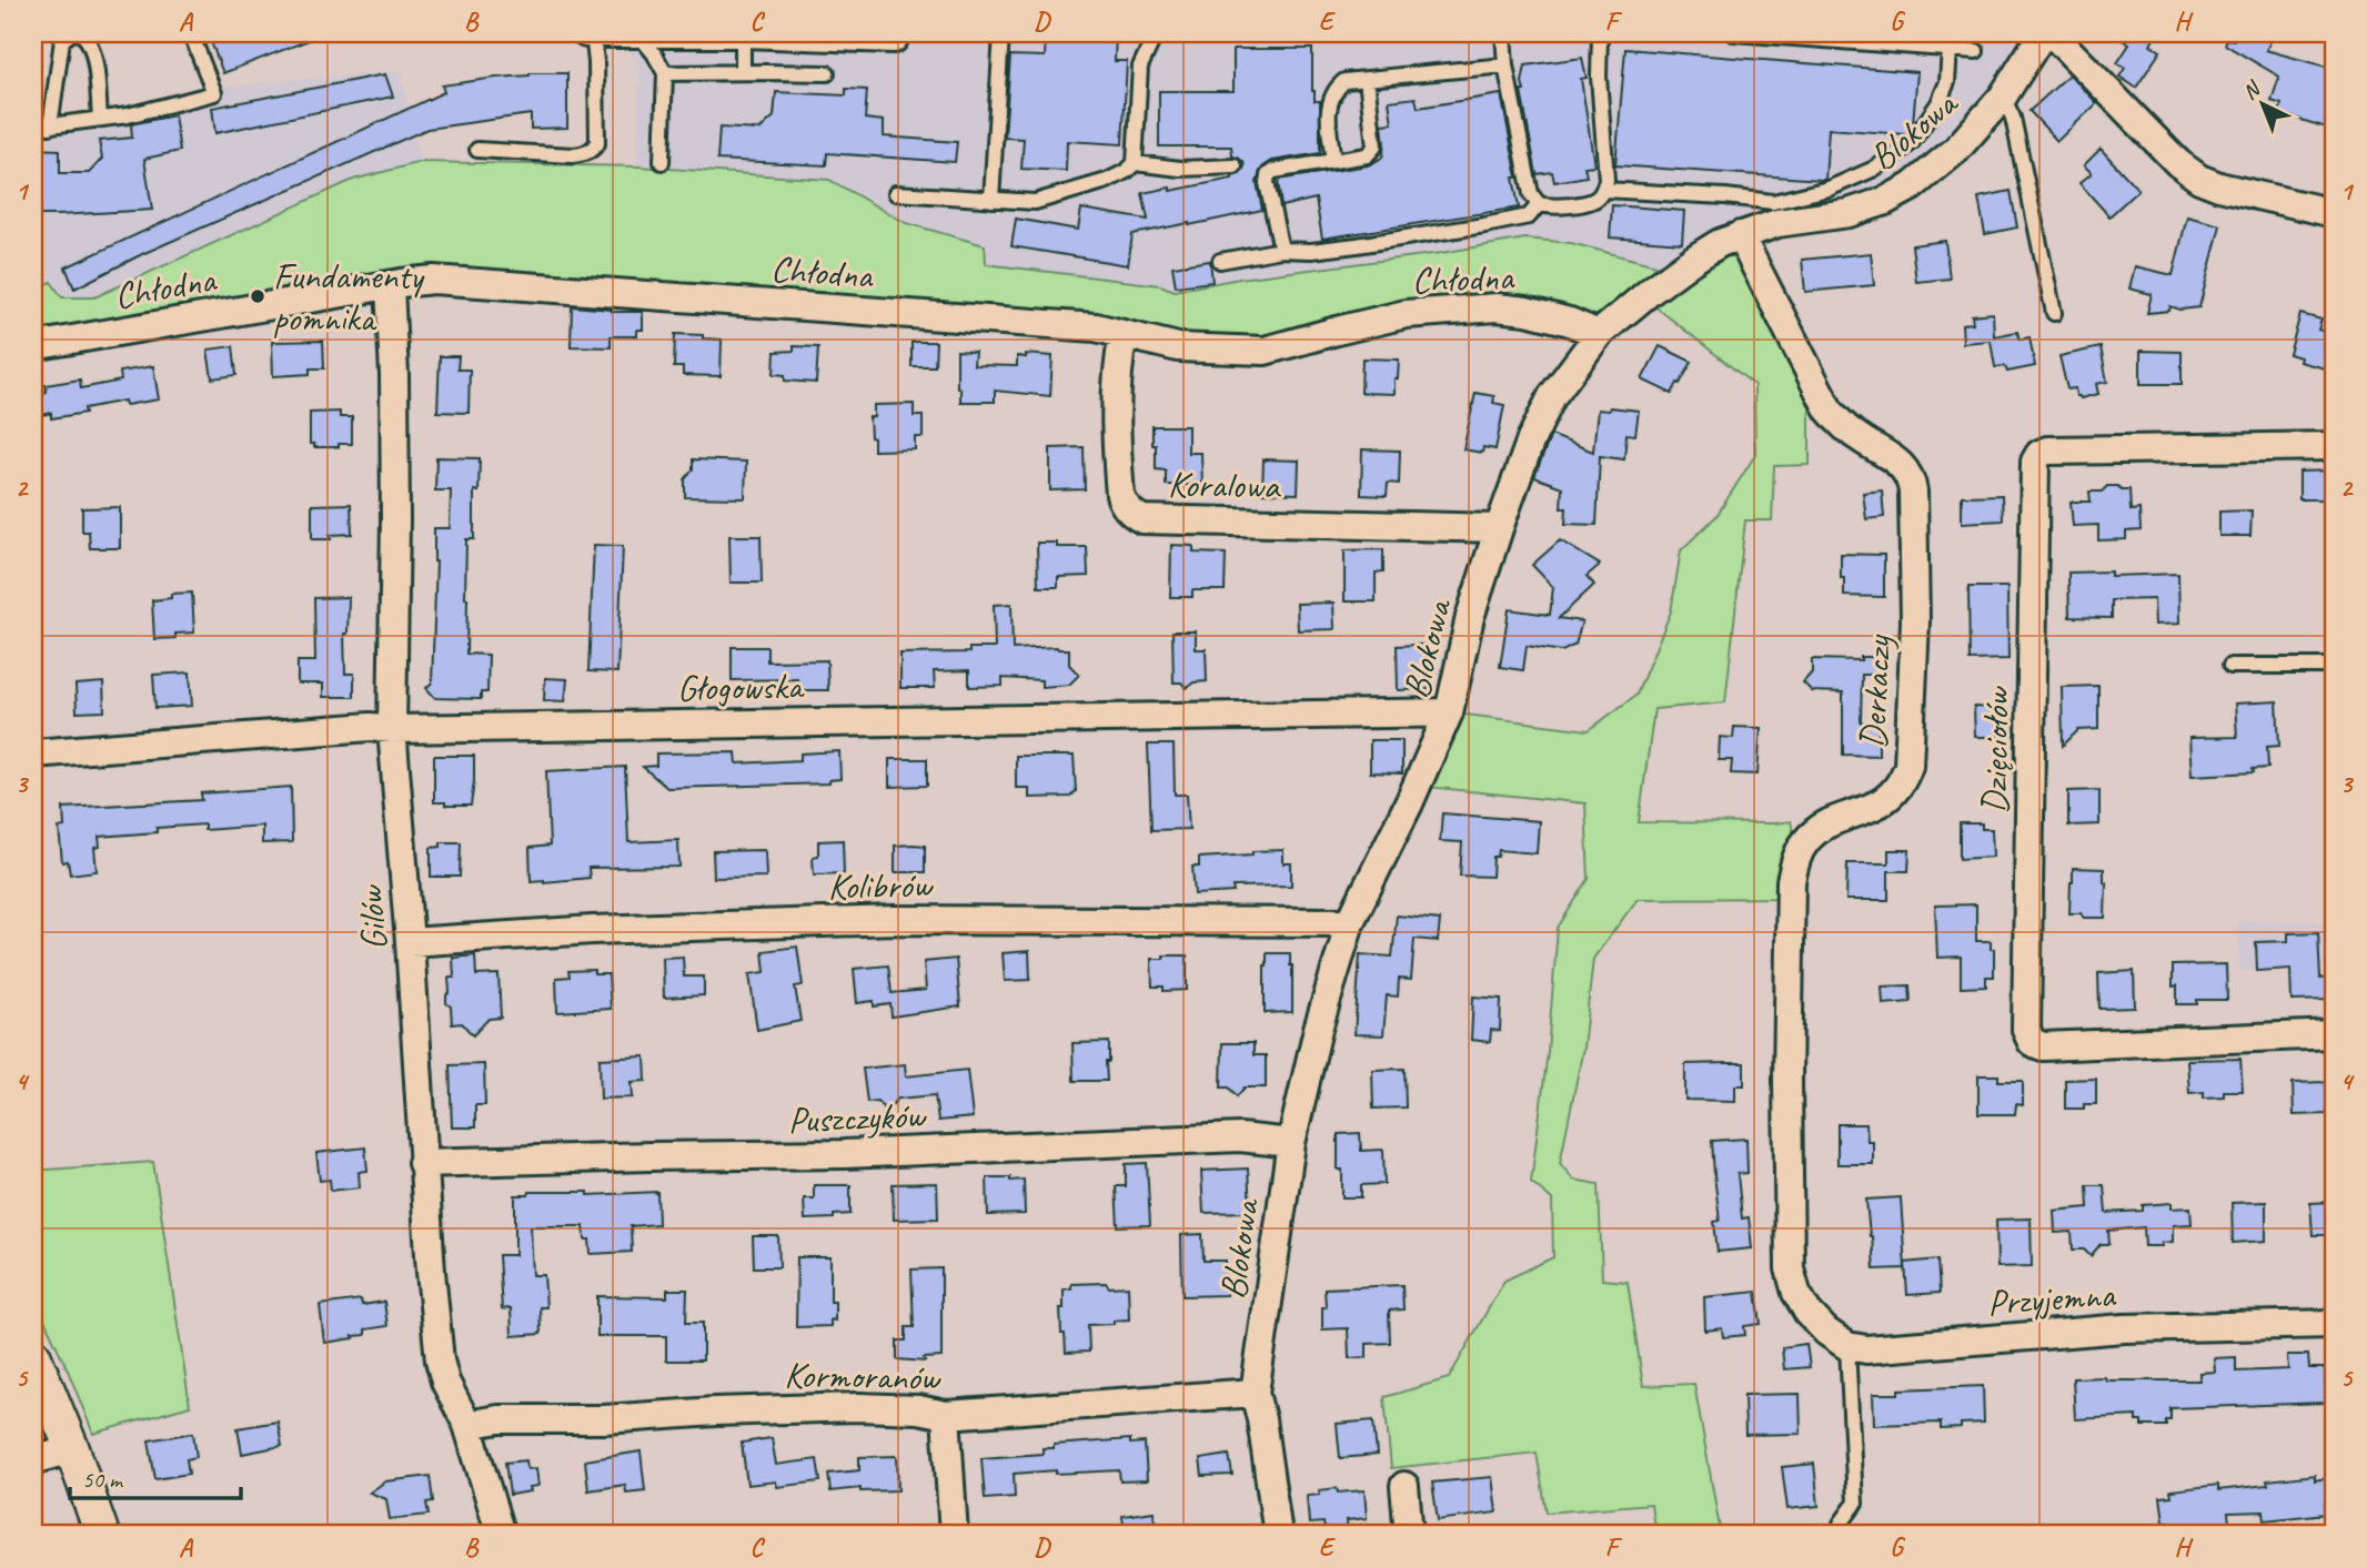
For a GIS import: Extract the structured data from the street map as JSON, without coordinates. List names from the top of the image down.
{
  "streets": {
    "street": [
      "Blokowa",
      "Chłodna",
      "Koralowa",
      "Głogowska",
      "Derkaczy",
      "Dzięciołów",
      "Kolibrów",
      "Gilów",
      "Puszczyków",
      "Przyjemna",
      "Kormoranów"
    ]
  },
  "crossings": [
    ["Blokowa", "Chłodna"],
    ["Blokowa", "Koralowa"],
    ["Blokowa", "Głogowska"],
    ["Blokowa", "Derkaczy"],
    ["Blokowa", "Kolibrów"],
    ["Blokowa", "Puszczyków"],
    ["Blokowa", "Kormoranów"],
    ["Chłodna", "Koralowa"],
    ["Chłodna", "Gilów"],
    ["Głogowska", "Gilów"],
    ["Derkaczy", "Przyjemna"],
    ["Kolibrów", "Gilów"],
    ["Gilów", "Puszczyków"],
    ["Gilów", "Kormoranów"]
  ],
  "places": ["Fundamenty pomnika"],
  "scale_bar": "50 m",
  "north": "top left",
  "grid": {
    "columns": [
      "A",
      "B",
      "C",
      "D",
      "E",
      "F",
      "G",
      "H"
    ],
    "rows": [
      "1",
      "2",
      "3",
      "4",
      "5"
    ]
  }
}
